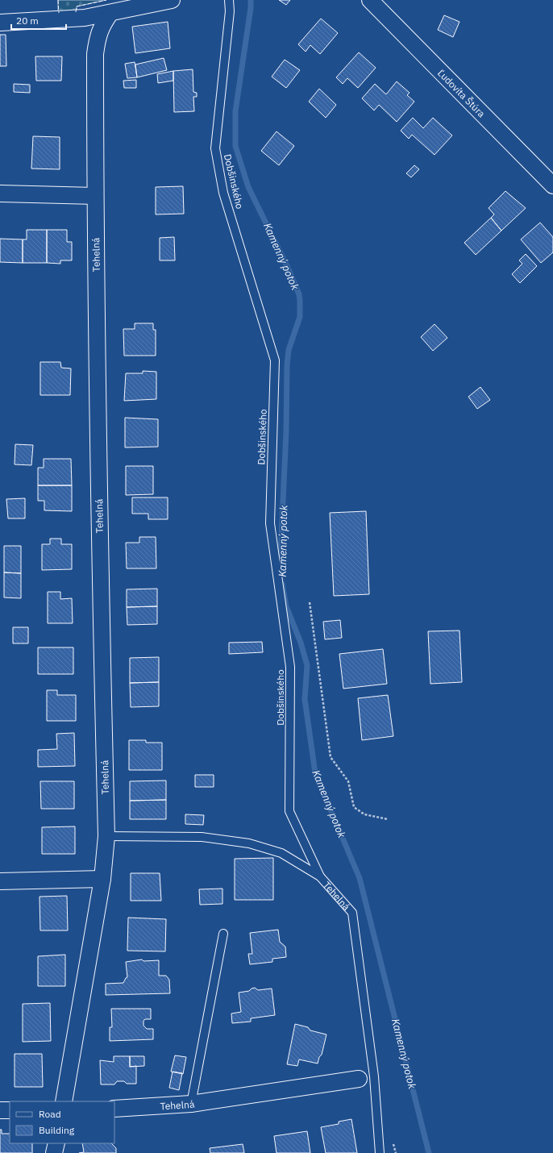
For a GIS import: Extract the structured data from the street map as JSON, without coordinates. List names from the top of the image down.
{
  "streets": {
    "street": ["Ľudovíta Štúra", "Tehelná"],
    "lane": ["Dobšinského"]
  },
  "crossings": [
    ["Dobšinského", "Tehelná"]
  ],
  "water": ["Kamenný potok"],
  "legend": ["Road", "Building"],
  "scale_bar": "20 m"
}
